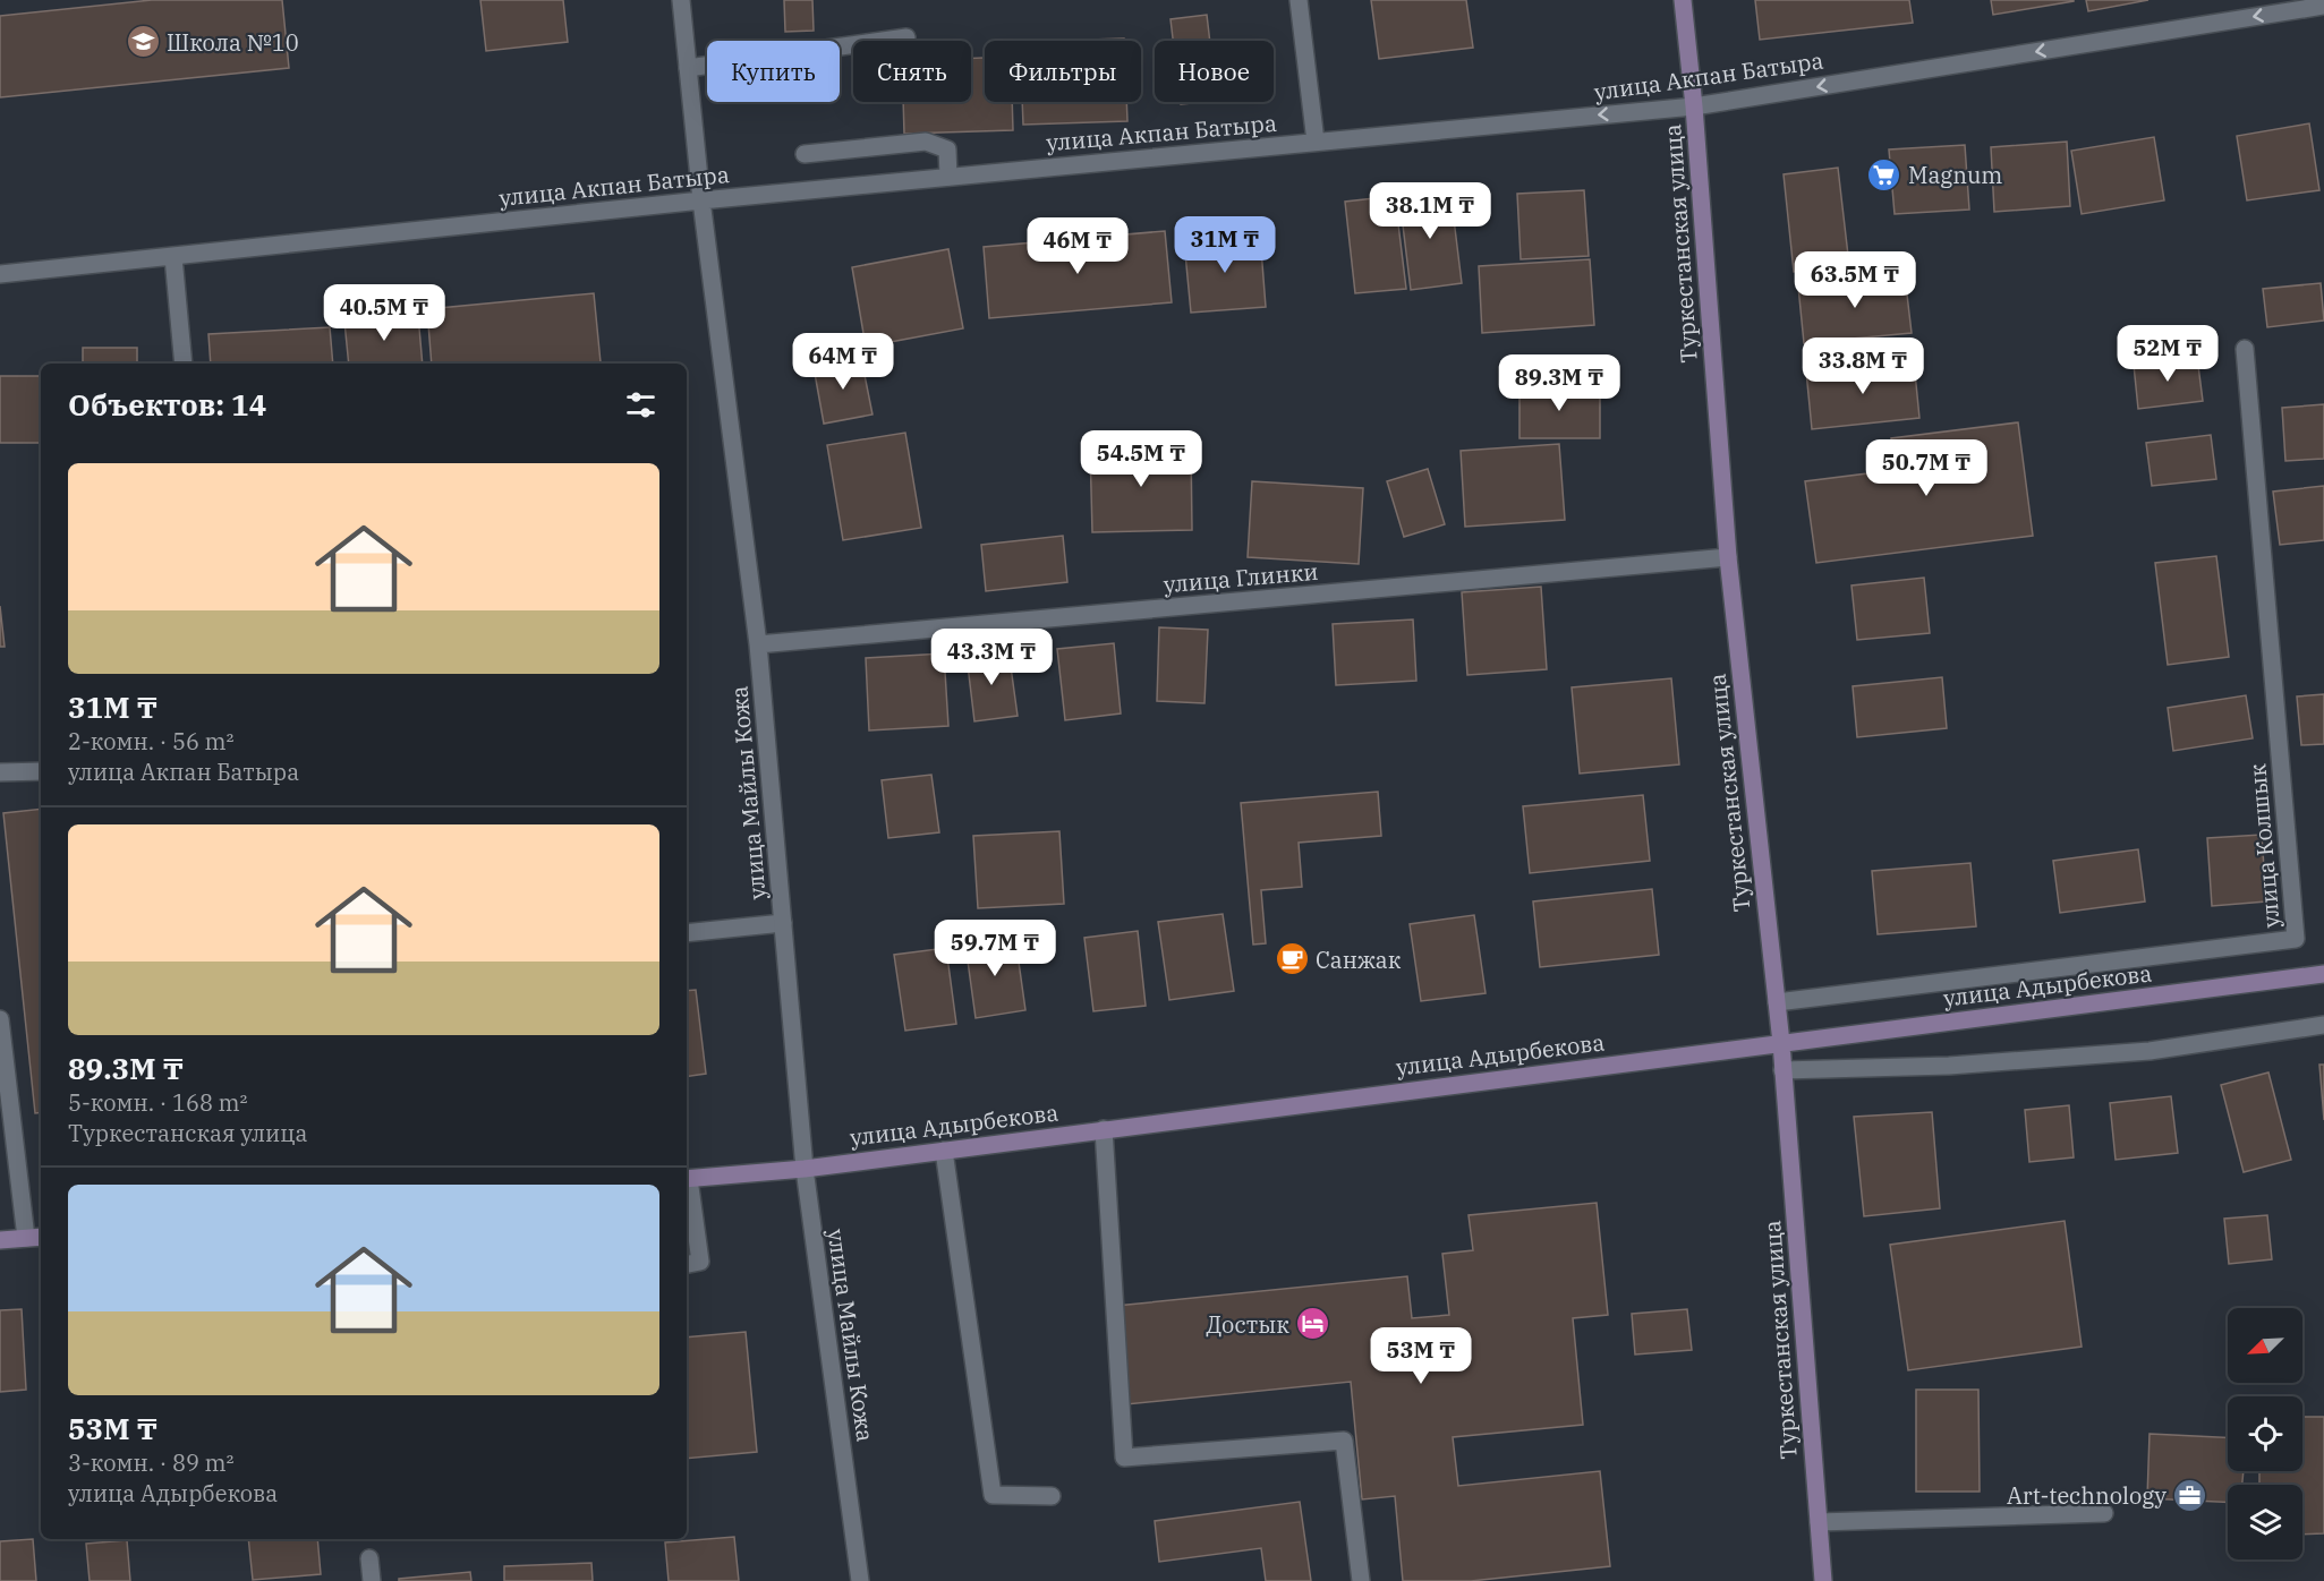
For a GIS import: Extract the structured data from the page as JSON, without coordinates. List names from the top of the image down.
{
  "streets": {
    "main road": ["Туркестанская улица", "улица Адырбекова"],
    "street": [
      "улица Акпан Батыра",
      "улица Глинки",
      "улица Майлы Кожа",
      "улица Колшык"
    ]
  },
  "crossings": [
    ["улица Акпан Батыра", "Туркестанская улица"],
    ["улица Акпан Батыра", "улица Майлы Кожа"],
    ["Туркестанская улица", "улица Глинки"],
    ["Туркестанская улица", "улица Колшык"],
    ["Туркестанская улица", "улица Адырбекова"],
    ["улица Глинки", "улица Майлы Кожа"],
    ["улица Майлы Кожа", "улица Адырбекова"]
  ],
  "one_way": ["улица Акпан Батыра"],
  "places": {
    "school or university": ["Школа №10"],
    "supermarket": ["Magnum"],
    "cafe": ["Санжак"],
    "hotel": ["Достык"],
    "office": ["Art-technology"]
  },
  "north": "bottom left",
  "page": {
    "chip": [
      "Купить",
      "Снять",
      "Фильтры",
      "Новое"
    ],
    "price": [
      "38.1M ₸",
      "31M ₸",
      "46M ₸",
      "63.5M ₸",
      "40.5M ₸",
      "52M ₸",
      "64M ₸",
      "33.8M ₸",
      "89.3M ₸",
      "54.5M ₸",
      "50.7M ₸",
      "43.3M ₸",
      "59.7M ₸",
      "53M ₸"
    ],
    "heading": "Объектов: 14",
    "list": [
      {
        "name": "31M ₸",
        "note": "2-комн. · 56 m² · улица Акпан Батыра"
      },
      {
        "name": "89.3M ₸",
        "note": "5-комн. · 168 m² · Туркестанская улица"
      },
      {
        "name": "53M ₸",
        "note": "3-комн. · 89 m² · улица Адырбекова"
      }
    ]
  }
}
